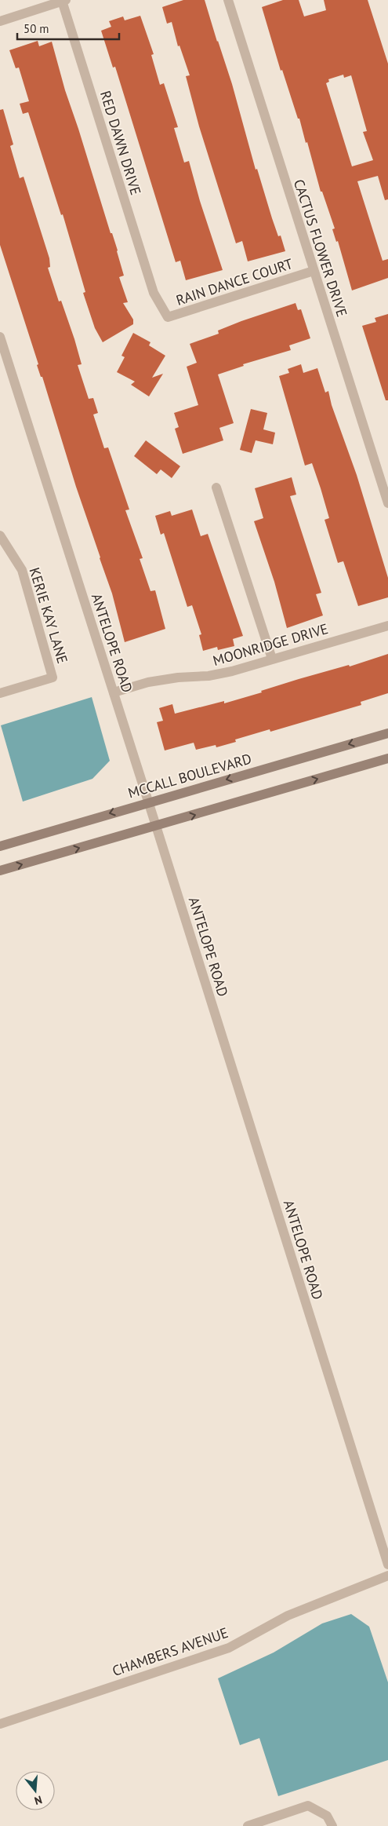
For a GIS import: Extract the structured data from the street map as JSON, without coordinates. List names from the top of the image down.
{
  "streets": {
    "main road": ["MCCALL BOULEVARD"],
    "street": [
      "RED DAWN DRIVE",
      "CACTUS FLOWER DRIVE",
      "RAIN DANCE COURT",
      "KERIE KAY LANE",
      "ANTELOPE ROAD",
      "MOONRIDGE DRIVE",
      "CHAMBERS AVENUE"
    ]
  },
  "crossings": [
    ["RED DAWN DRIVE", "RAIN DANCE COURT"],
    ["CACTUS FLOWER DRIVE", "RAIN DANCE COURT"],
    ["ANTELOPE ROAD", "MOONRIDGE DRIVE"],
    ["ANTELOPE ROAD", "MCCALL BOULEVARD"]
  ],
  "scale_bar": "50 m",
  "north": "bottom"
}
